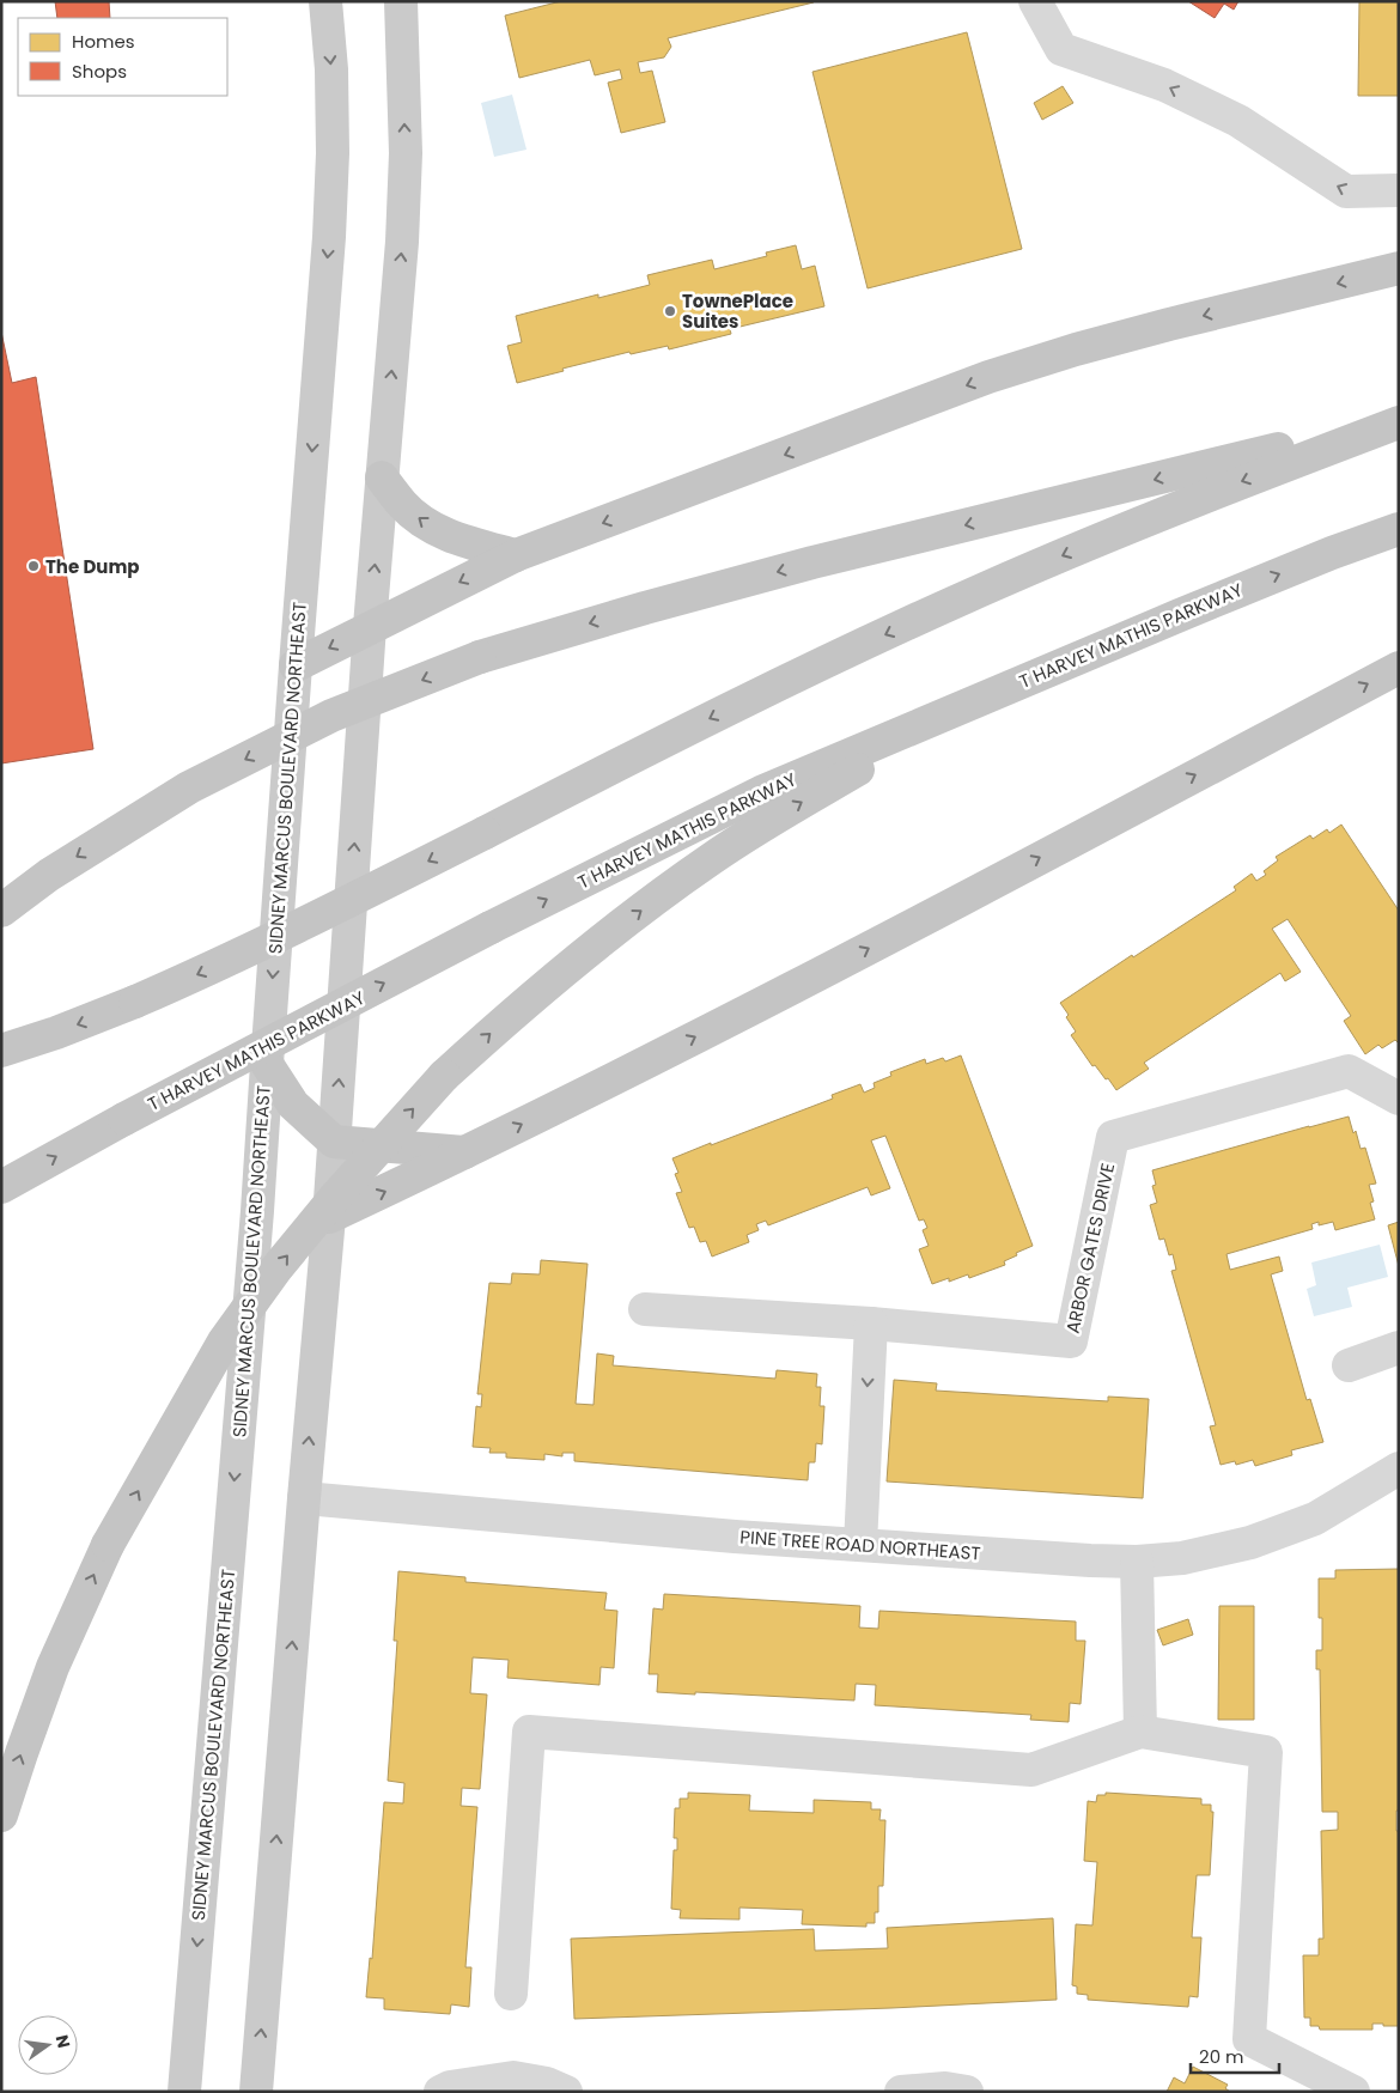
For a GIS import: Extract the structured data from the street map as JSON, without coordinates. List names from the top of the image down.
{
  "streets": {
    "highway": ["T HARVEY MATHIS PARKWAY"],
    "main road": ["SIDNEY MARCUS BOULEVARD NORTHEAST"],
    "street": ["ARBOR GATES DRIVE", "PINE TREE ROAD NORTHEAST"]
  },
  "places": ["TownePlace Suites", "The Dump"],
  "legend": ["Homes", "Shops"],
  "scale_bar": "20 m",
  "north": "right"
}
